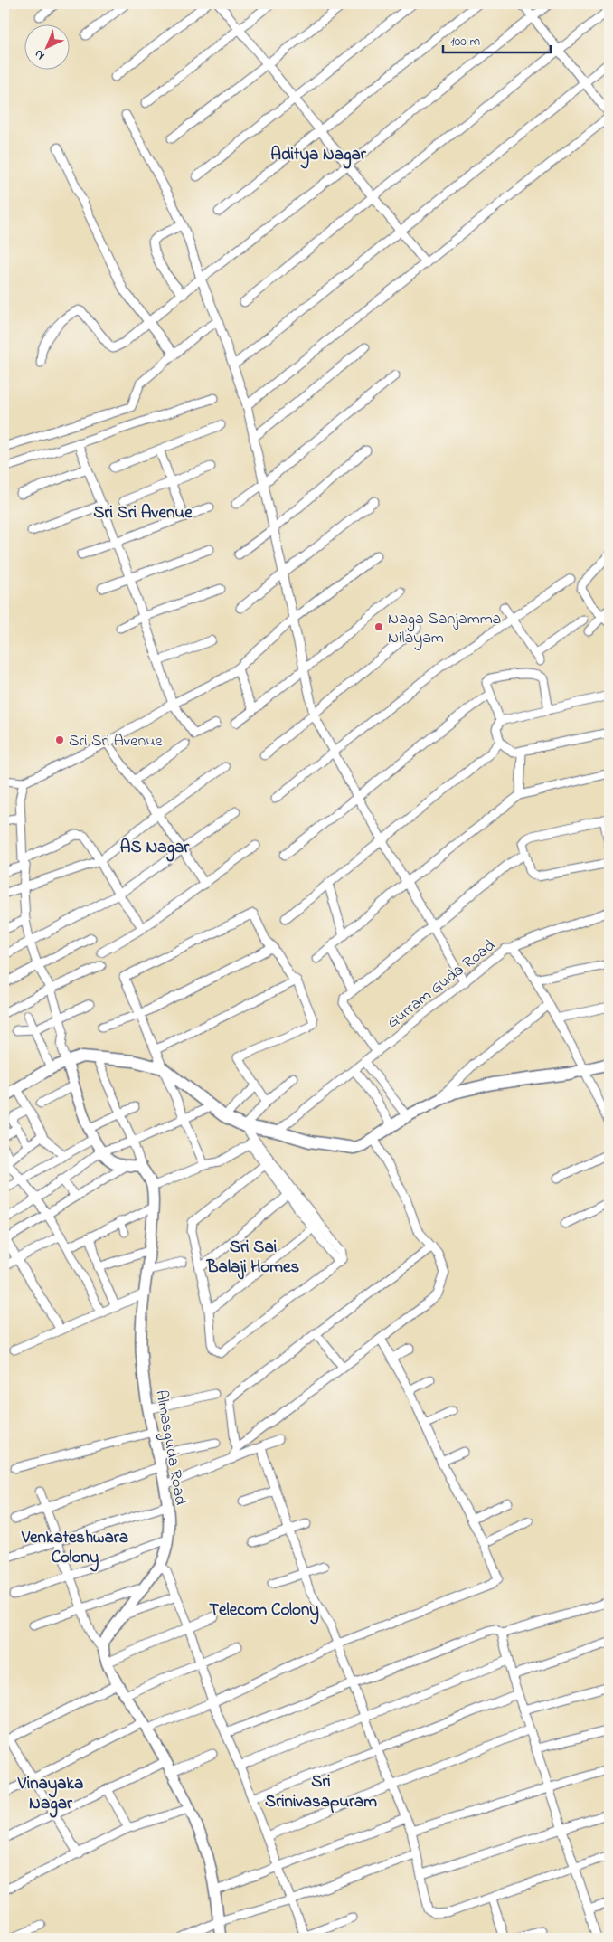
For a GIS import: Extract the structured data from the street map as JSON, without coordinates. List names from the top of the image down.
{
  "streets": {
    "street": ["Gurram Guda Road", "Almasguda Road"]
  },
  "districts": [
    "Aditya Nagar",
    "Sri Sri Avenue",
    "AS Nagar",
    "Sri Sai Balaji Homes",
    "Venkateshwara Colony",
    "Telecom Colony",
    "Sri Srinivasapuram",
    "Vinayaka Nagar"
  ],
  "places": ["Naga Sanjamma Nilayam", "Sri Sri Avenue"],
  "scale_bar": "100 m",
  "north": "bottom left"
}
